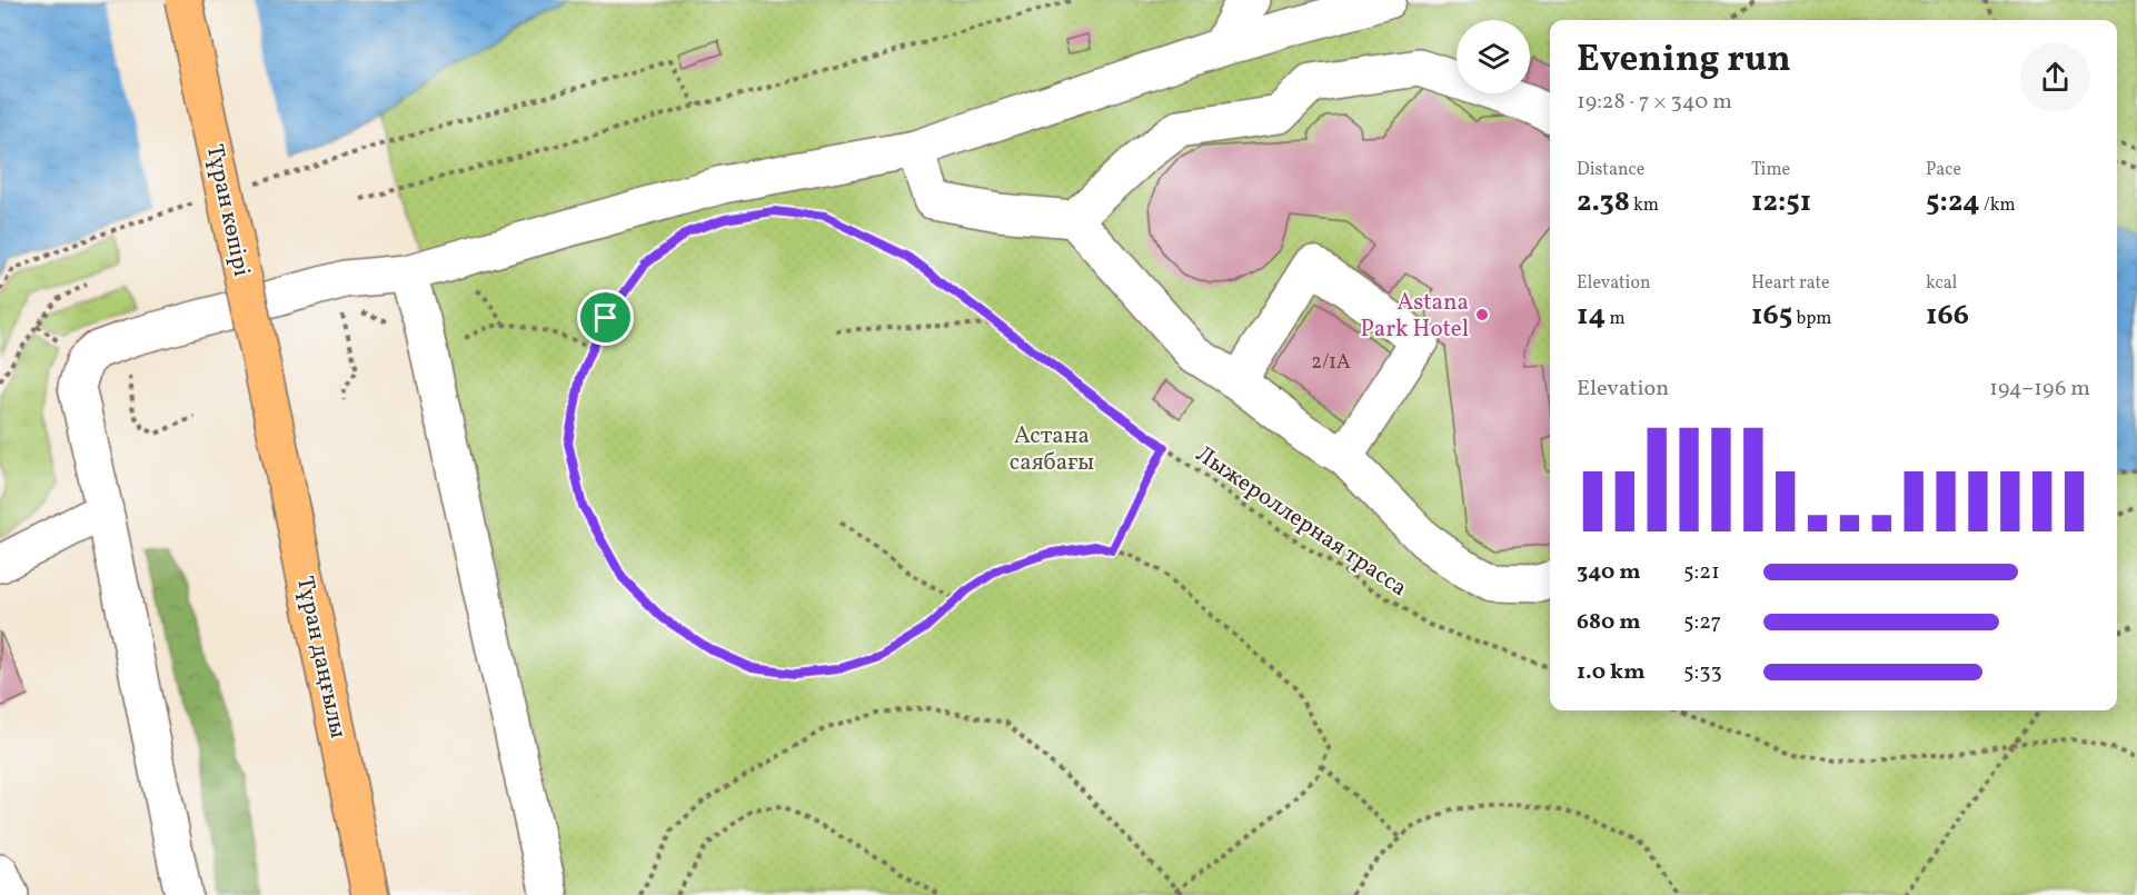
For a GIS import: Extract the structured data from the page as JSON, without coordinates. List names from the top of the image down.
{
  "streets": {
    "main road": ["Тұран көпірі", "Тұран даңғылы"],
    "path": ["Лыжероллерная трасса"]
  },
  "crossings": [
    ["Тұран көпірі", "Тұран даңғылы"]
  ],
  "parks": ["Астана саябағы"],
  "places": ["Astana Park Hotel"],
  "house_numbers": ["2/1А"],
  "page": {
    "heading": ["Evening run", "19:28 · 7 × 340 m"],
    "stats": [
      ["Distance", "2.38 km"],
      ["Time", "12:51"],
      ["Pace", "5:24 /km"],
      ["Elevation", "14 m"],
      ["Heart rate", "165 bpm"],
      ["kcal", "166"]
    ],
    "chart": ["Elevation", "194–196 m"],
    "list": [
      {
        "name": "340 m",
        "note": "5:21"
      },
      {
        "name": "680 m",
        "note": "5:27"
      },
      {
        "name": "1.0 km",
        "note": "5:33"
      }
    ]
  }
}
